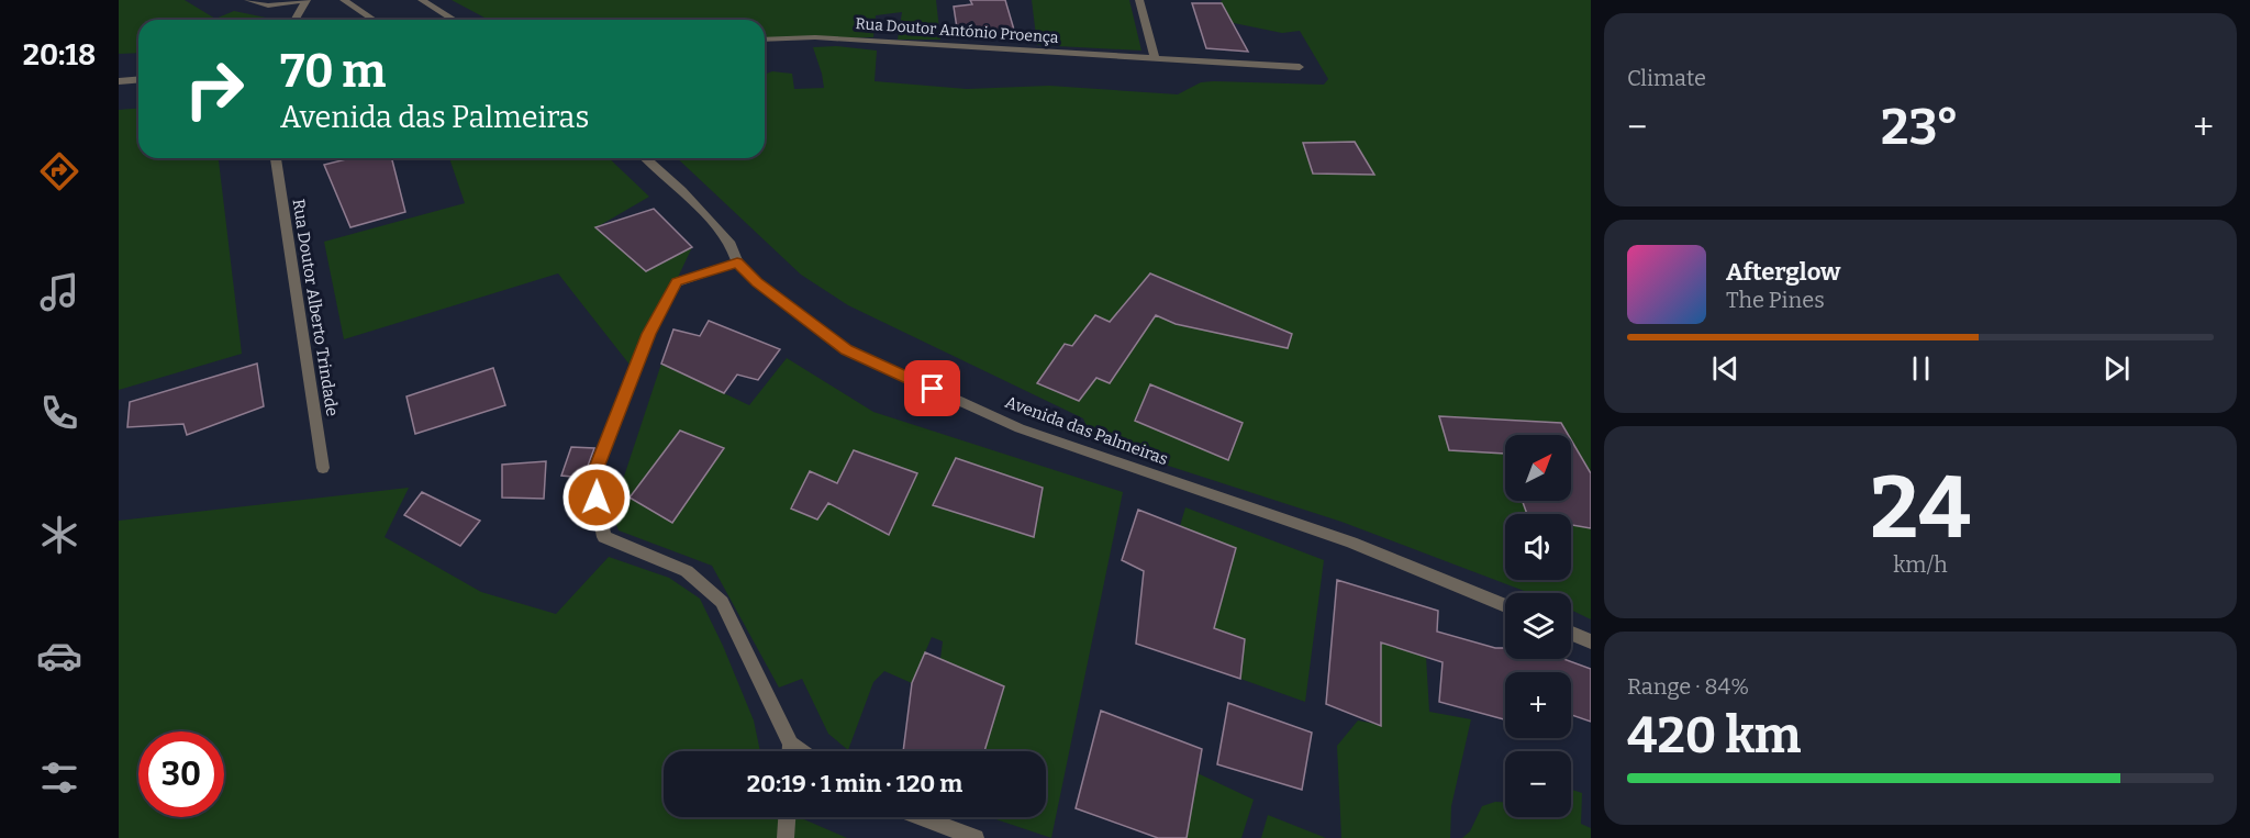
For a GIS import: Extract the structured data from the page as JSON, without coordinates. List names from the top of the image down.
{
  "streets": {
    "street": ["Rua Doutor António Proença", "Rua Doutor Alberto Trindade", "Avenida das Palmeiras"]
  },
  "north": "top right",
  "page": {
    "tabs": "20:18",
    "tile": [
      "Climate",
      ["24", "km/h"],
      ["Range · 84%", "420 km"]
    ],
    "turn": ["70 m", "Avenida das Palmeiras"],
    "heat": ["−", "23°", "+"],
    "song": ["Afterglow", "The Pines"],
    "map_buttons": ["+", "−"],
    "limit": "30",
    "trip": "20:19 · 1 min · 120 m"
  }
}
